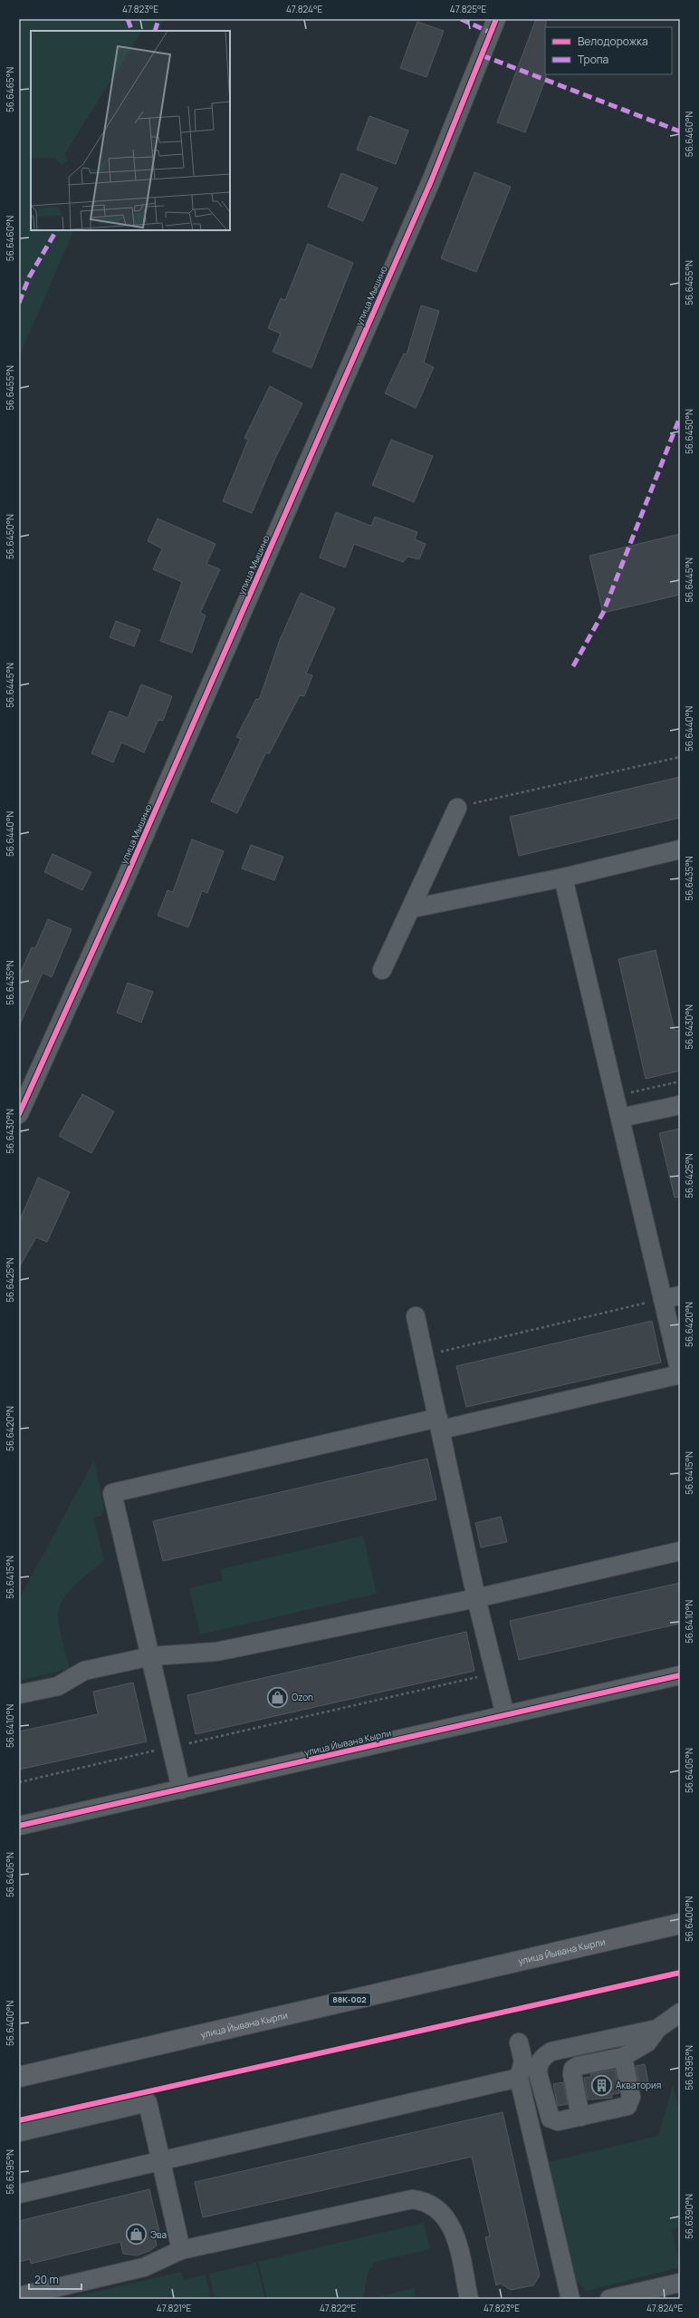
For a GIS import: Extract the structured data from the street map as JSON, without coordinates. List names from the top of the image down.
{
  "streets": {
    "main road": ["улица Йывана Кырли", "88К-002"],
    "street": ["улица Мышино"]
  },
  "places": {
    "shop": ["Ozon", "Эва"],
    "building": ["Акватория"]
  },
  "legend": ["Велодорожка", "Тропа"],
  "scale_bar": "20 m",
  "coordinates": [
    "47.823°E",
    "47.824°E",
    "47.825°E",
    "56.6465°N",
    "56.6460°N",
    "56.6455°N",
    "56.6450°N",
    "56.6445°N",
    "56.6440°N",
    "56.6435°N",
    "56.6430°N",
    "56.6425°N",
    "56.6420°N",
    "56.6415°N",
    "56.6410°N",
    "56.6405°N",
    "56.6400°N",
    "56.6395°N",
    "56.6390°N",
    "47.821°E",
    "47.822°E"
  ]
}
